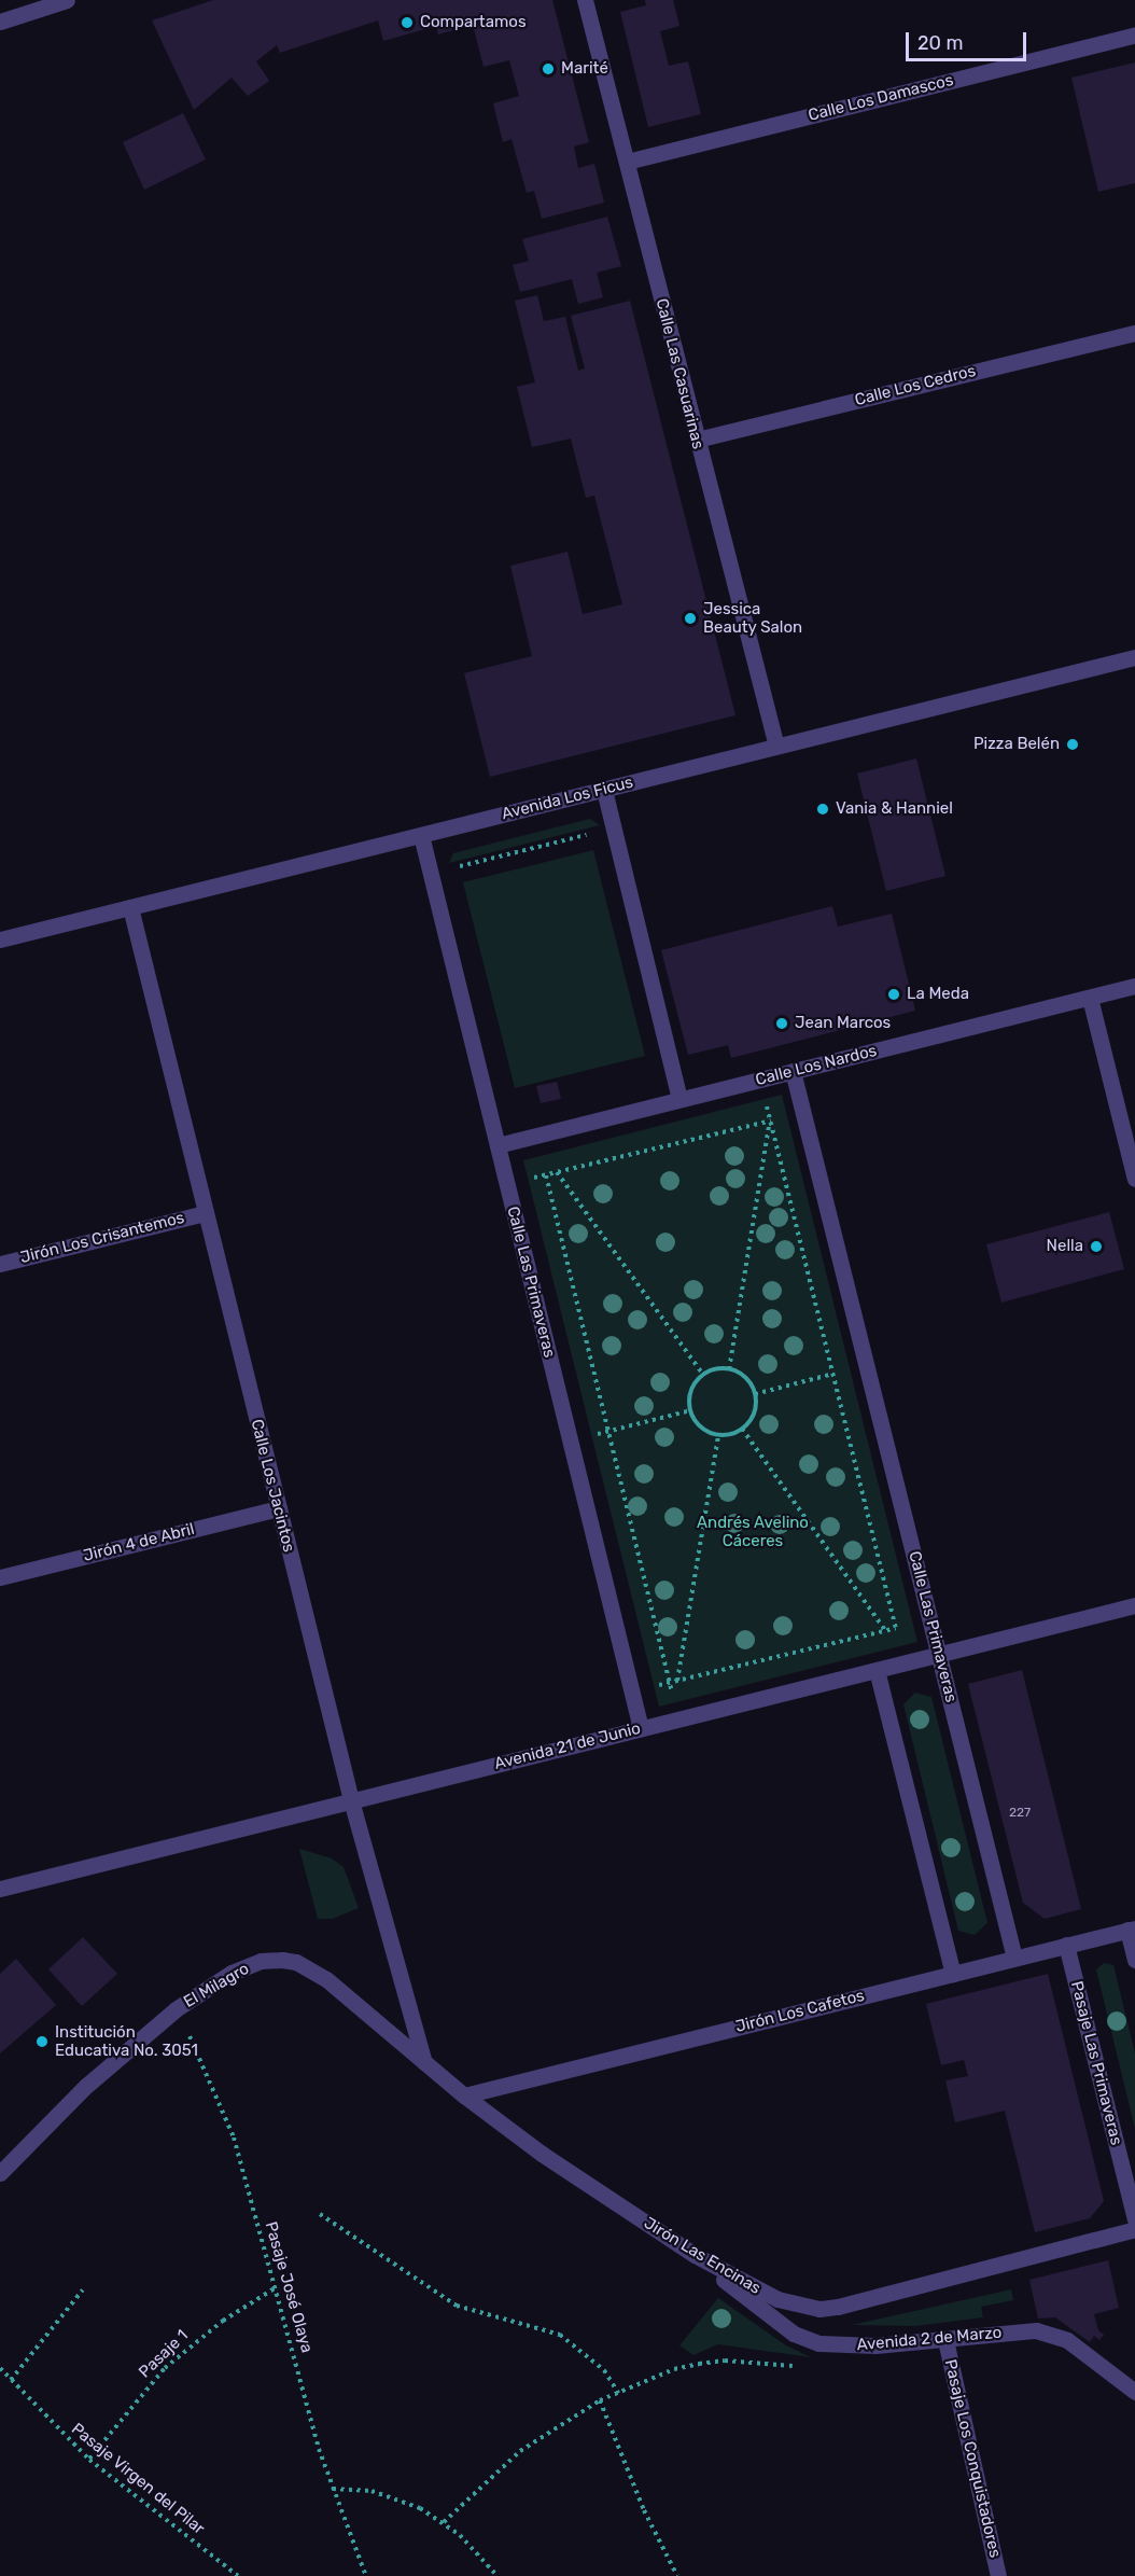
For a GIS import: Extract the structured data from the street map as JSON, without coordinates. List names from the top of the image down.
{
  "streets": {
    "street": [
      "Calle Los Damascos",
      "Calle Las Casuarinas",
      "Calle Los Cedros",
      "Avenida Los Ficus",
      "Calle Los Nardos",
      "Jirón Los Crisantemos",
      "Calle Las Primaveras",
      "Calle Los Jacintos",
      "Jirón 4 de Abril",
      "Avenida 21 de Junio",
      "El Milagro",
      "Jirón Los Cafetos",
      "Pasaje Las Primaveras",
      "Jirón Las Encinas",
      "Avenida 2 de Marzo",
      "Pasaje Los Conquistadores"
    ],
    "path": ["Pasaje José Olaya", "Pasaje 1", "Pasaje Virgen del Pilar"]
  },
  "crossings": [
    ["Calle Los Damascos", "Calle Las Casuarinas"],
    ["Calle Las Casuarinas", "Calle Los Cedros"],
    ["Calle Las Casuarinas", "Avenida Los Ficus"],
    ["Avenida Los Ficus", "Calle Las Primaveras"],
    ["Avenida Los Ficus", "Calle Los Jacintos"],
    ["Calle Los Nardos", "Calle Las Primaveras"],
    ["Jirón Los Crisantemos", "Calle Los Jacintos"],
    ["Calle Las Primaveras", "Avenida 21 de Junio"],
    ["Calle Las Primaveras", "Jirón Los Cafetos"],
    ["Calle Los Jacintos", "Jirón 4 de Abril"],
    ["Calle Los Jacintos", "Avenida 21 de Junio"],
    ["Calle Los Jacintos", "El Milagro"],
    ["Calle Los Jacintos", "Jirón Las Encinas"],
    ["El Milagro", "Jirón Las Encinas"],
    ["El Milagro", "Pasaje José Olaya"],
    ["Jirón Los Cafetos", "Pasaje Las Primaveras"],
    ["Jirón Los Cafetos", "Jirón Las Encinas"],
    ["Jirón Las Encinas", "Avenida 2 de Marzo"],
    ["Pasaje José Olaya", "Pasaje 1"],
    ["Avenida 2 de Marzo", "Pasaje Los Conquistadores"],
    ["Pasaje 1", "Pasaje Virgen del Pilar"]
  ],
  "parks": ["Andrés Avelino Cáceres"],
  "places": [
    "Compartamos",
    "Marité",
    "Jessica Beauty Salon",
    "Pizza Belén",
    "Vania & Hanniel",
    "La Meda",
    "Jean Marcos",
    "Nella",
    "Institución Educativa No. 3051"
  ],
  "house_numbers": ["227"],
  "scale_bar": "20 m"
}
